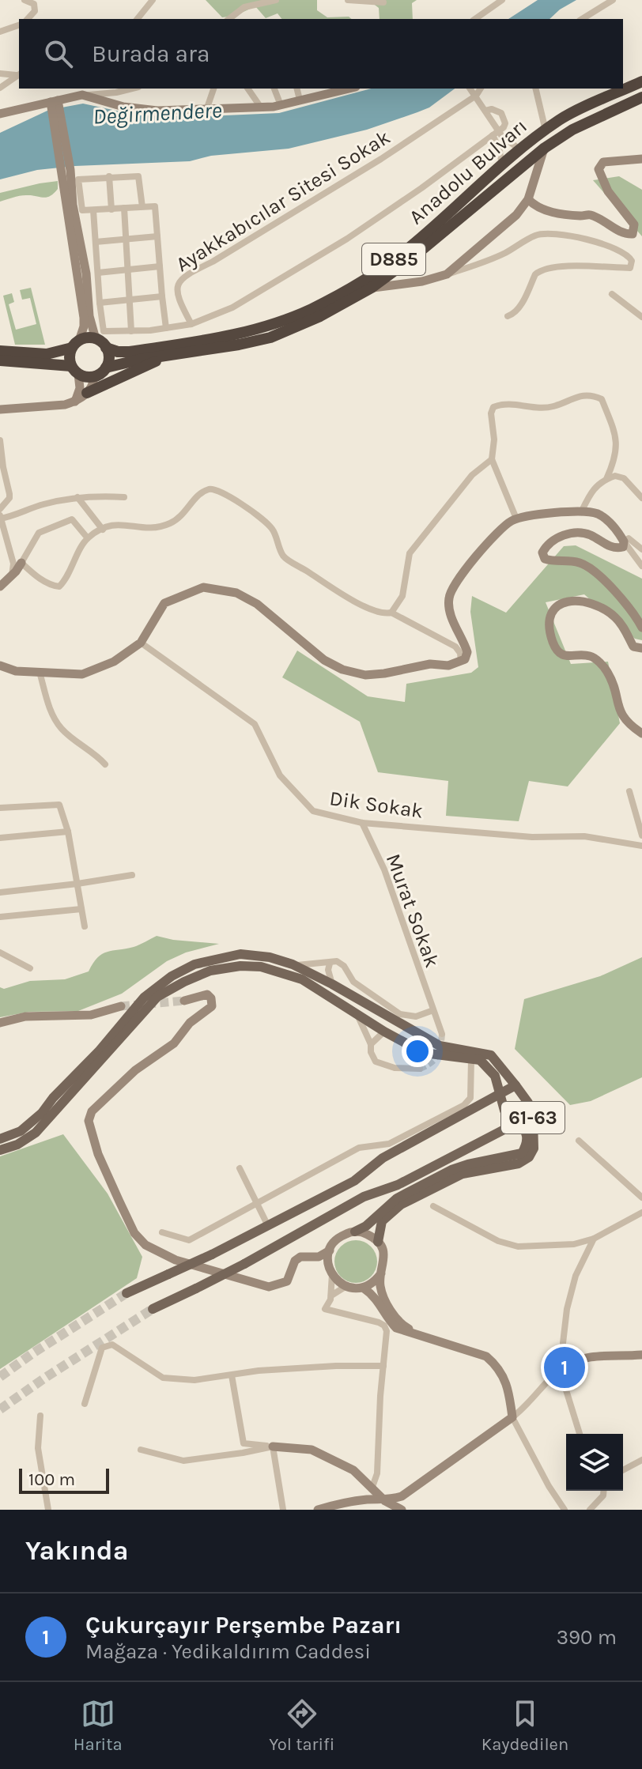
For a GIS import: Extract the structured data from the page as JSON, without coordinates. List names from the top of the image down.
{
  "streets": {
    "highway": ["Anadolu Bulvarı", "D885"],
    "main road": ["61-63"],
    "street": ["Ayakkabıcılar Sitesi Sokak", "Dik Sokak", "Murat Sokak"]
  },
  "crossings": [
    ["Dik Sokak", "Murat Sokak"]
  ],
  "water": ["Değirmendere"],
  "scale_bar": "100 m",
  "page": {
    "search": "Burada ara",
    "pins": "1",
    "scale": "100 m",
    "heading": "Yakında",
    "list": [
      {
        "mark": "1",
        "name": "Çukurçayır Perşembe Pazarı",
        "note": "Mağaza · Yedikaldırım Caddesi",
        "value": "390 m"
      }
    ],
    "nav": ["Harita", "Yol tarifi", "Kaydedilen"]
  }
}
